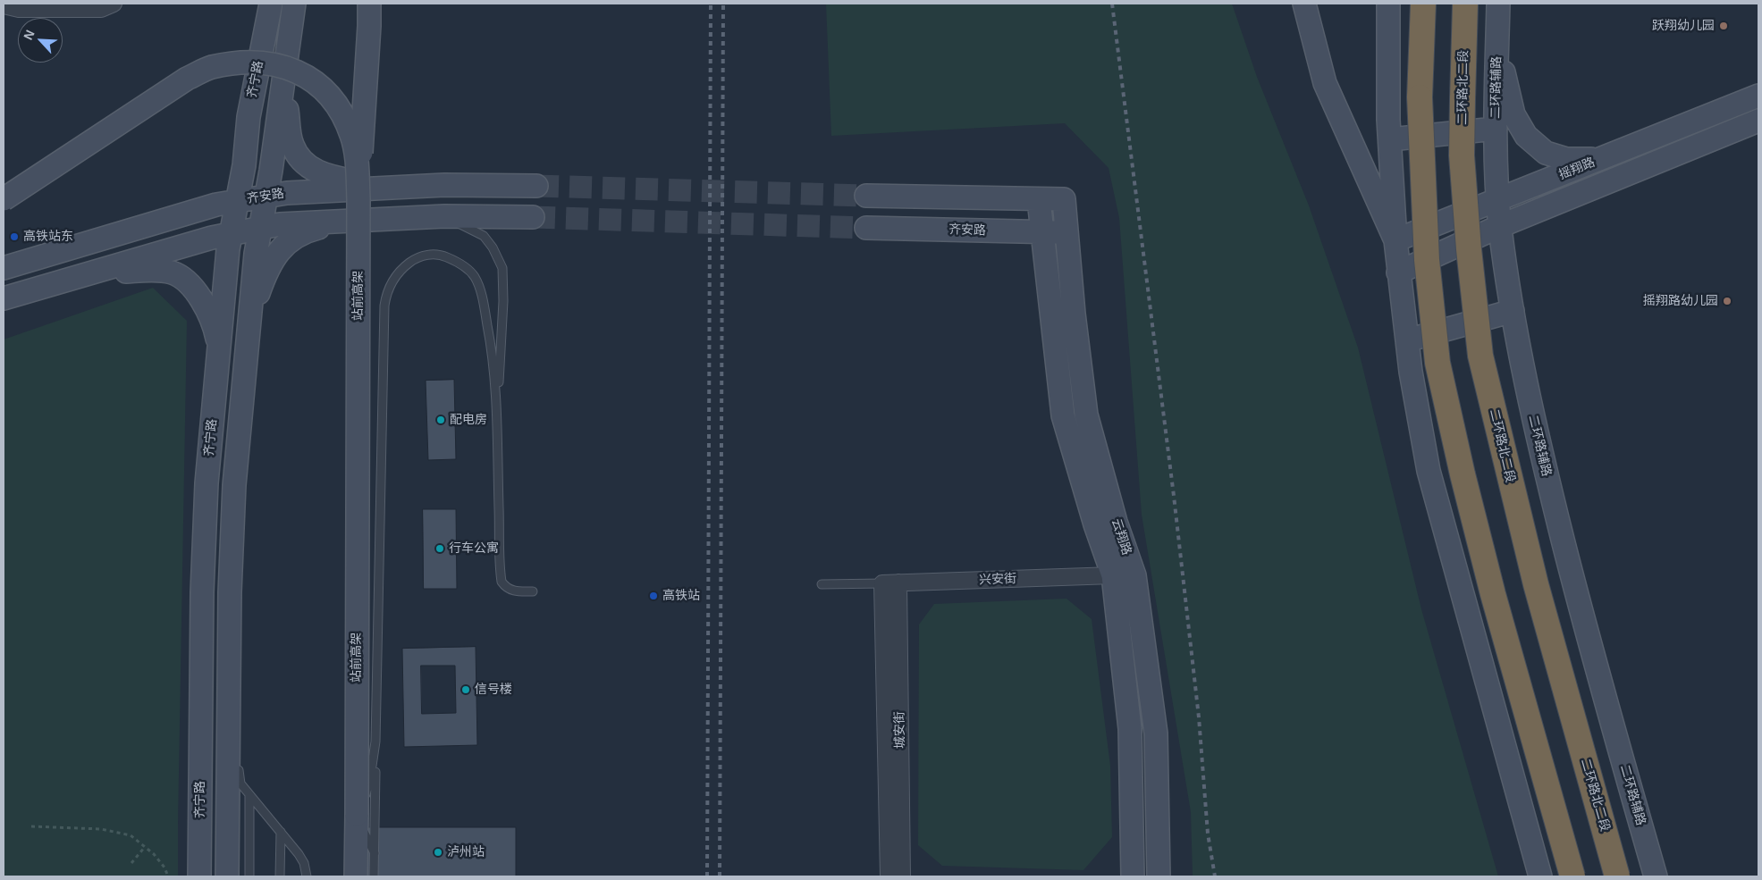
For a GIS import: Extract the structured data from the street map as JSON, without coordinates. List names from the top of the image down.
{
  "streets": {
    "highway": ["二环路北二段"],
    "street": [
      "齐宁路",
      "二环路辅路",
      "摇翔路",
      "齐安路",
      "站前高架",
      "云翔路",
      "兴安街",
      "城安街"
    ]
  },
  "crossings": [
    ["齐宁路", "齐安路"],
    ["二环路辅路", "摇翔路"],
    ["齐安路", "云翔路"],
    ["云翔路", "兴安街"],
    ["兴安街", "城安街"]
  ],
  "places": [
    "跃翔幼儿园",
    "高铁站东",
    "摇翔路幼儿园",
    "配电房",
    "行车公寓",
    "高铁站",
    "信号楼",
    "泸州站"
  ],
  "north": "top left"
}
